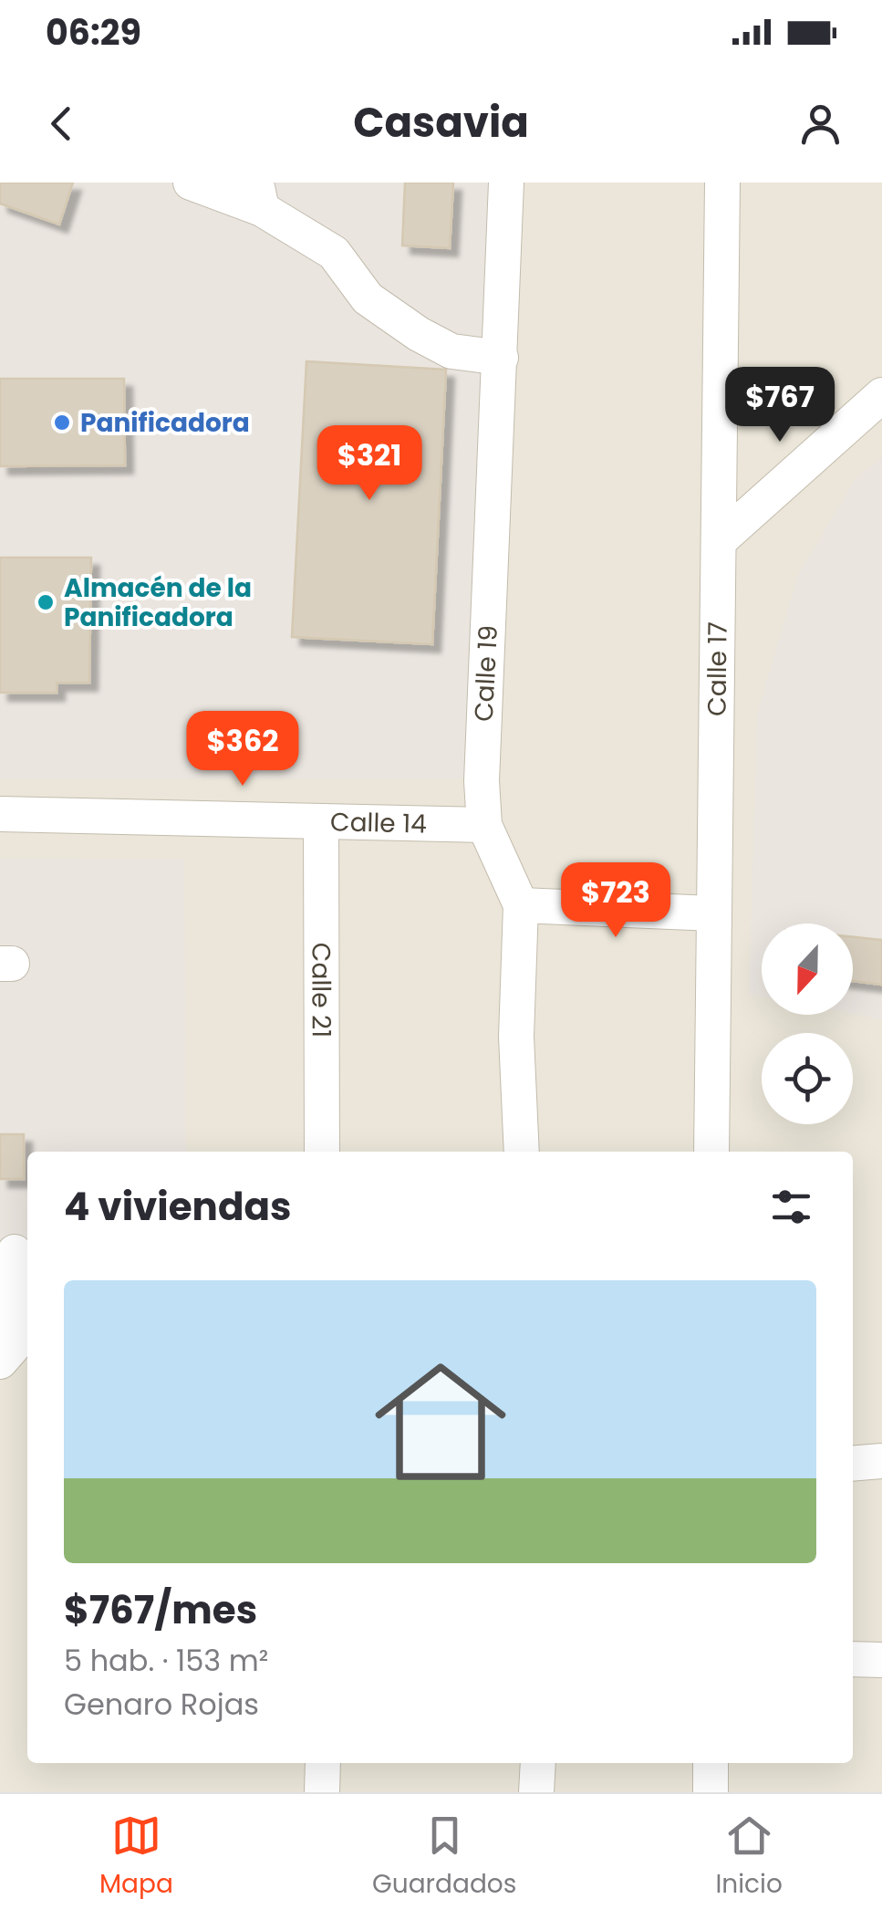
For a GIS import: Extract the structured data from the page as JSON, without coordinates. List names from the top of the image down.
{
  "streets": {
    "street": [
      "Calle 17",
      "Calle 19",
      "Calle 14",
      "Calle 21"
    ]
  },
  "crossings": [
    ["Calle 19", "Calle 14"],
    ["Calle 14", "Calle 21"]
  ],
  "places": ["Panificadora", "Almacén de la Panificadora"],
  "north": "bottom",
  "page": {
    "status": "06:29",
    "header": "Casavia",
    "price": [
      "$767",
      "$321",
      "$362",
      "$723"
    ],
    "heading": "4 viviendas",
    "list": [
      {
        "name": "$767/mes",
        "note": "5 hab. · 153 m² · Genaro Rojas"
      }
    ],
    "tabs": ["Mapa", "Guardados", "Inicio"]
  }
}
